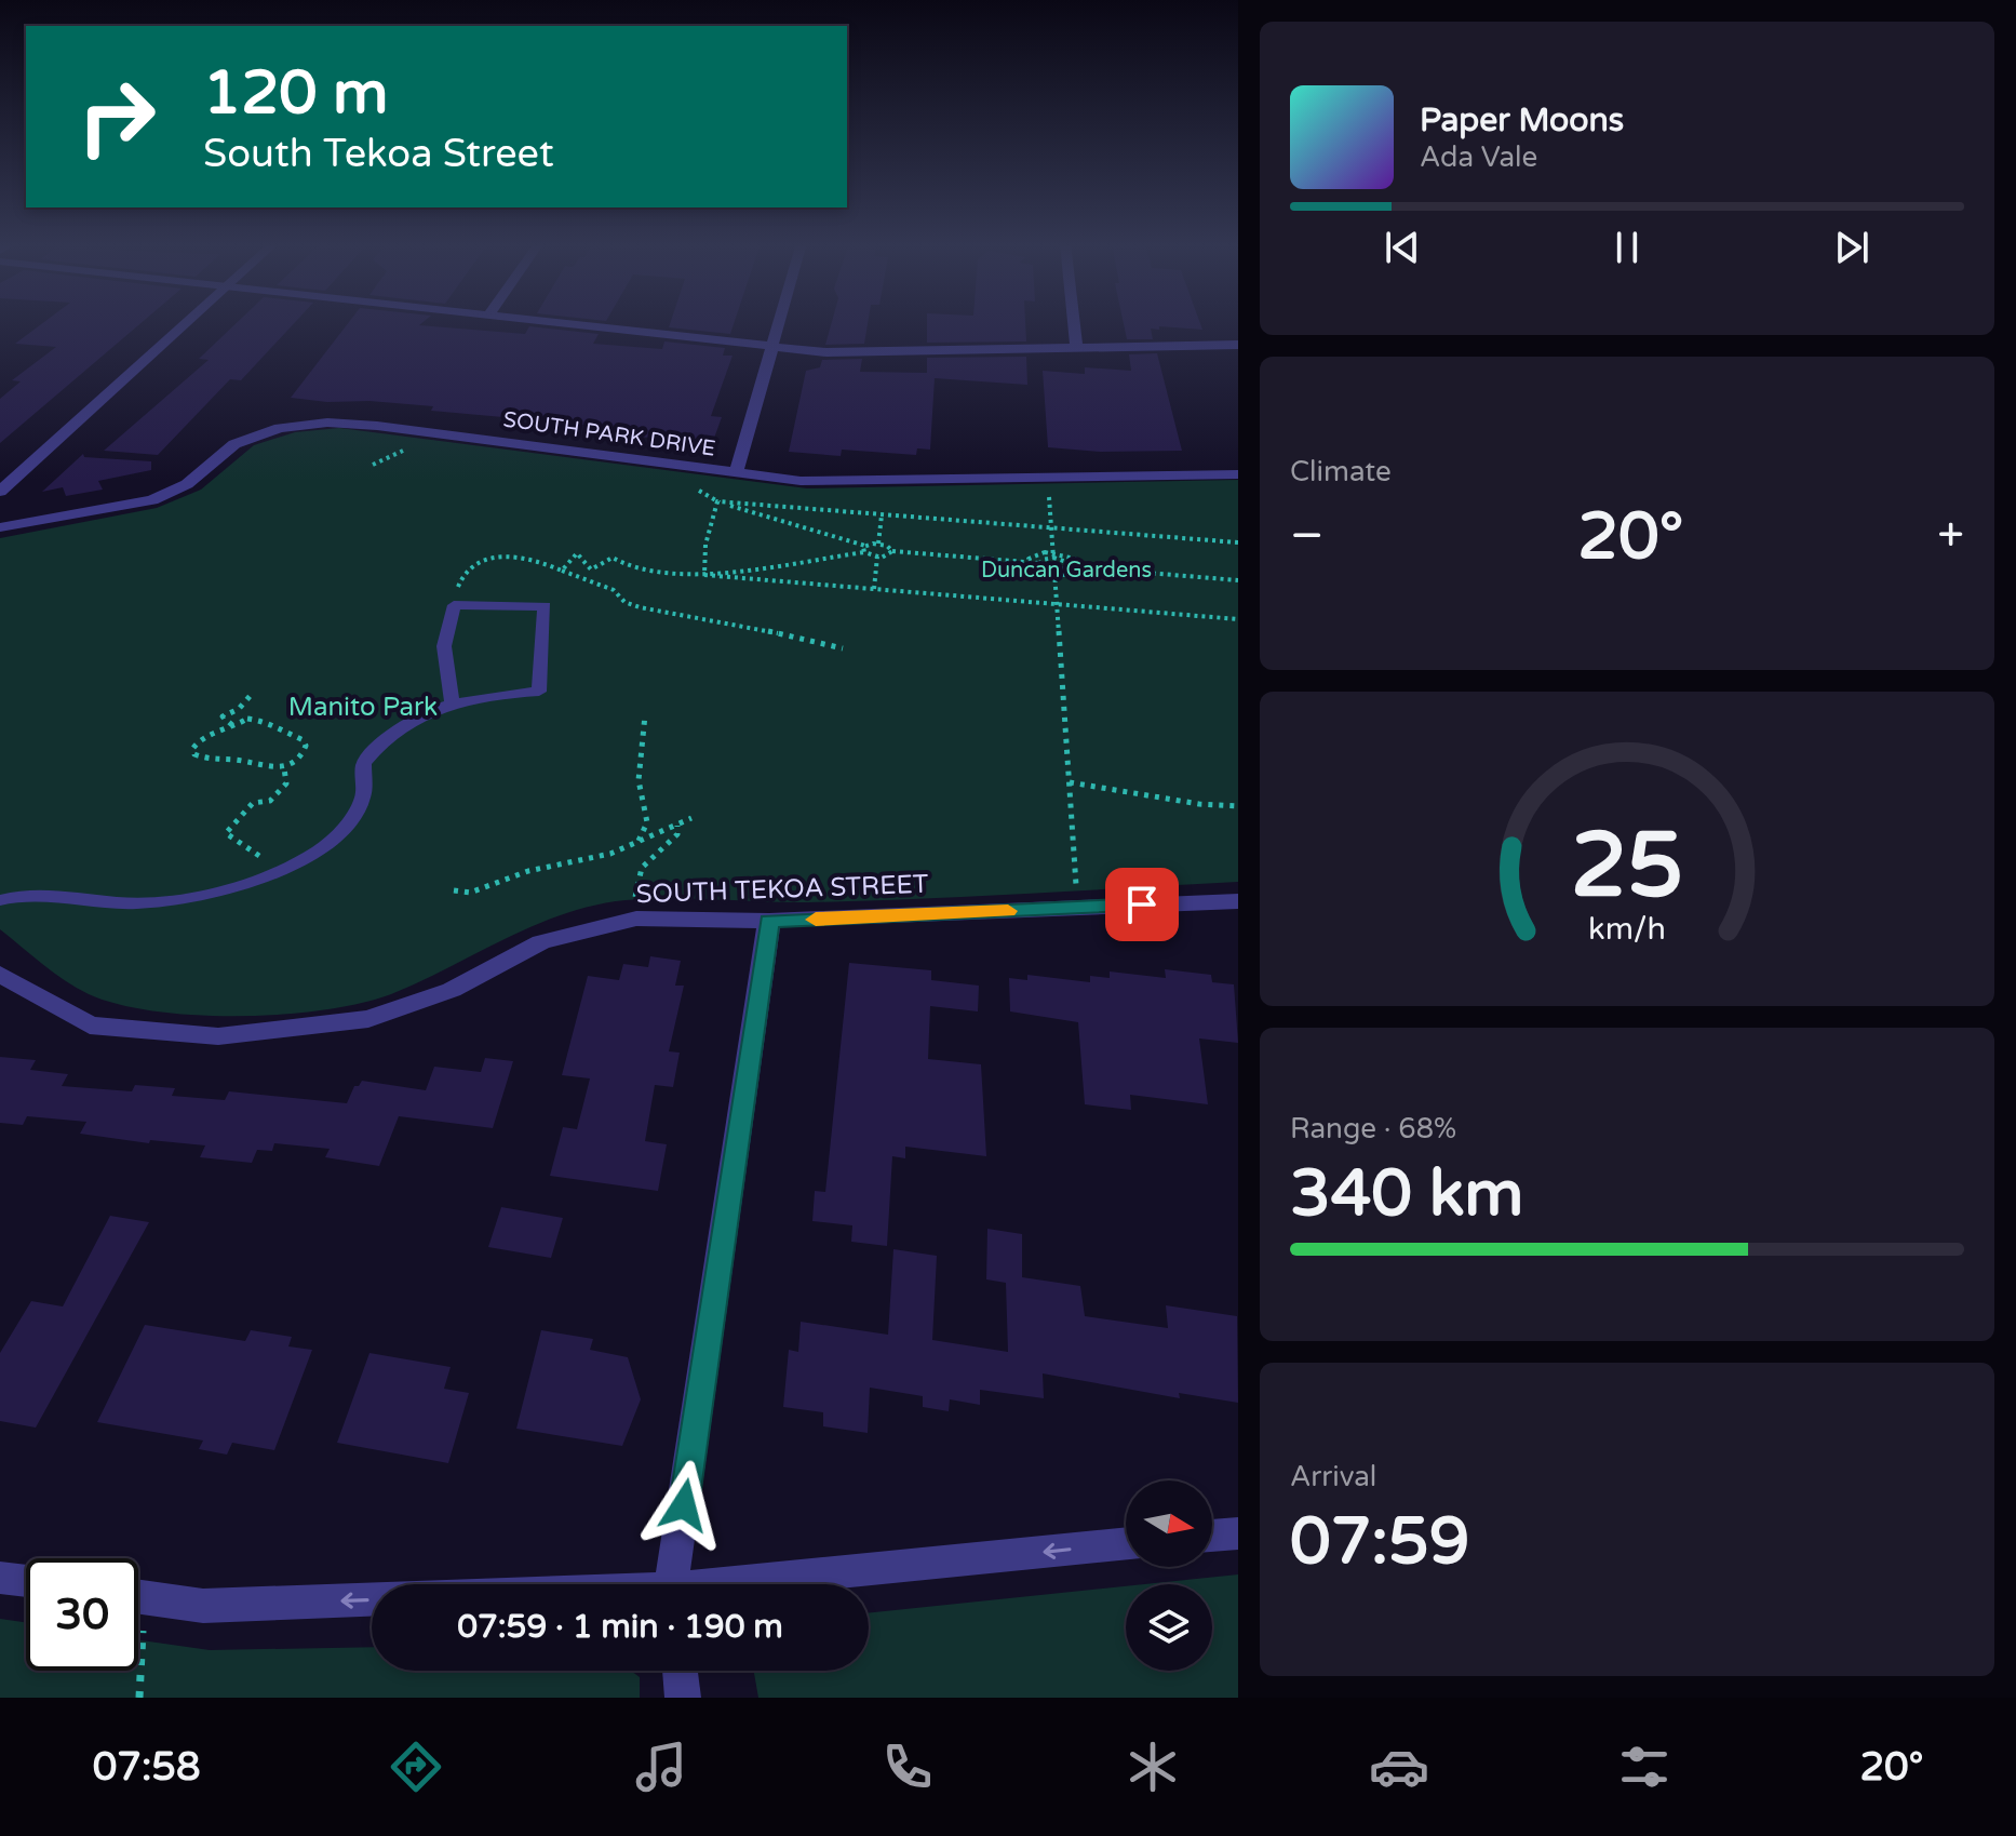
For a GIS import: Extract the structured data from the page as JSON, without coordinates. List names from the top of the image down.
{
  "streets": {
    "street": ["SOUTH PARK DRIVE", "SOUTH TEKOA STREET"]
  },
  "parks": ["Duncan Gardens", "Manito Park"],
  "north": "right",
  "page": {
    "turn": ["120 m", "South Tekoa Street"],
    "song": ["Paper Moons", "Ada Vale"],
    "tile": [
      "Climate",
      ["Range · 68%", "340 km"],
      ["Arrival", "07:59"]
    ],
    "heat": ["−", "20°", "+"],
    "limit": "30",
    "trip": "07:59 · 1 min · 190 m",
    "tabs": ["07:58", "20°"],
    "gauge": ["25", "km/h"]
  }
}
